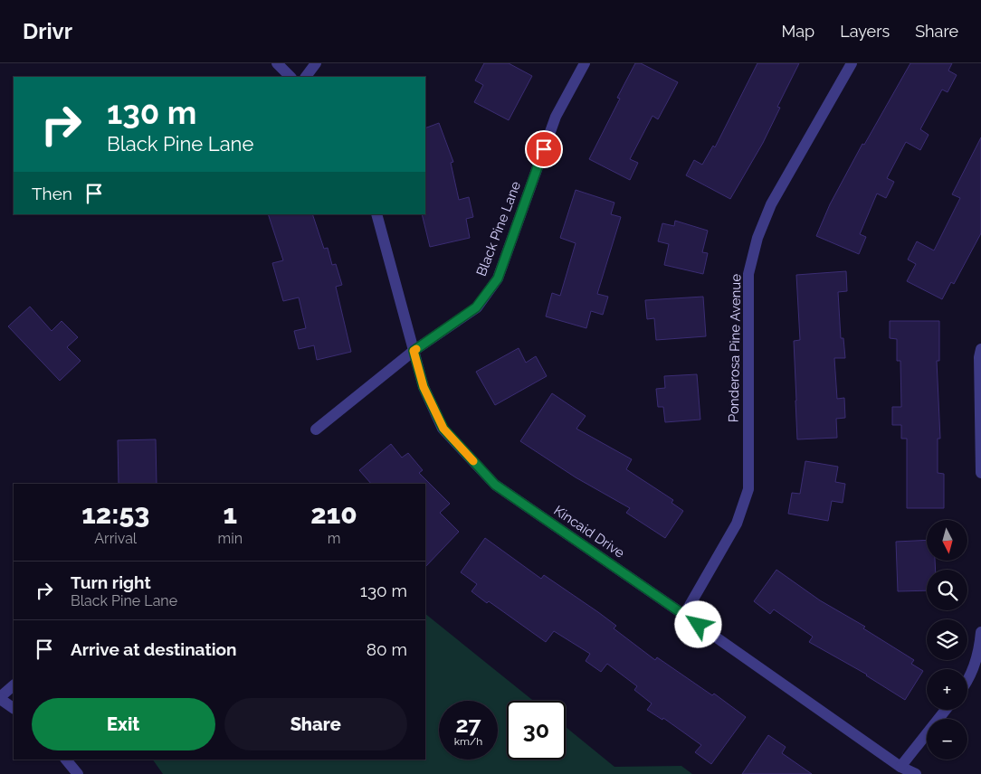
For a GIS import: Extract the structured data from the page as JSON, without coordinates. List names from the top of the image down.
{
  "streets": {
    "street": ["Black Pine Lane", "Ponderosa Pine Avenue", "Kincaid Drive"]
  },
  "crossings": [
    ["Black Pine Lane", "Kincaid Drive"],
    ["Ponderosa Pine Avenue", "Kincaid Drive"]
  ],
  "north": "bottom",
  "page": {
    "header": "Drivr",
    "nav": ["Map", "Layers", "Share"],
    "turn": ["130 m", "Black Pine Lane"],
    "then": "Then",
    "eta": [
      "12:53",
      "Arrival",
      "1",
      "min",
      "210",
      "m"
    ],
    "map_buttons": ["+", "−"],
    "list": [
      {
        "name": "Turn right",
        "note": "Black Pine Lane",
        "value": "130 m"
      },
      {
        "name": "Arrive at destination",
        "value": "80 m"
      }
    ],
    "buttons": ["Exit", "Share"],
    "speed": "27 km/h",
    "limit": "30"
  }
}
